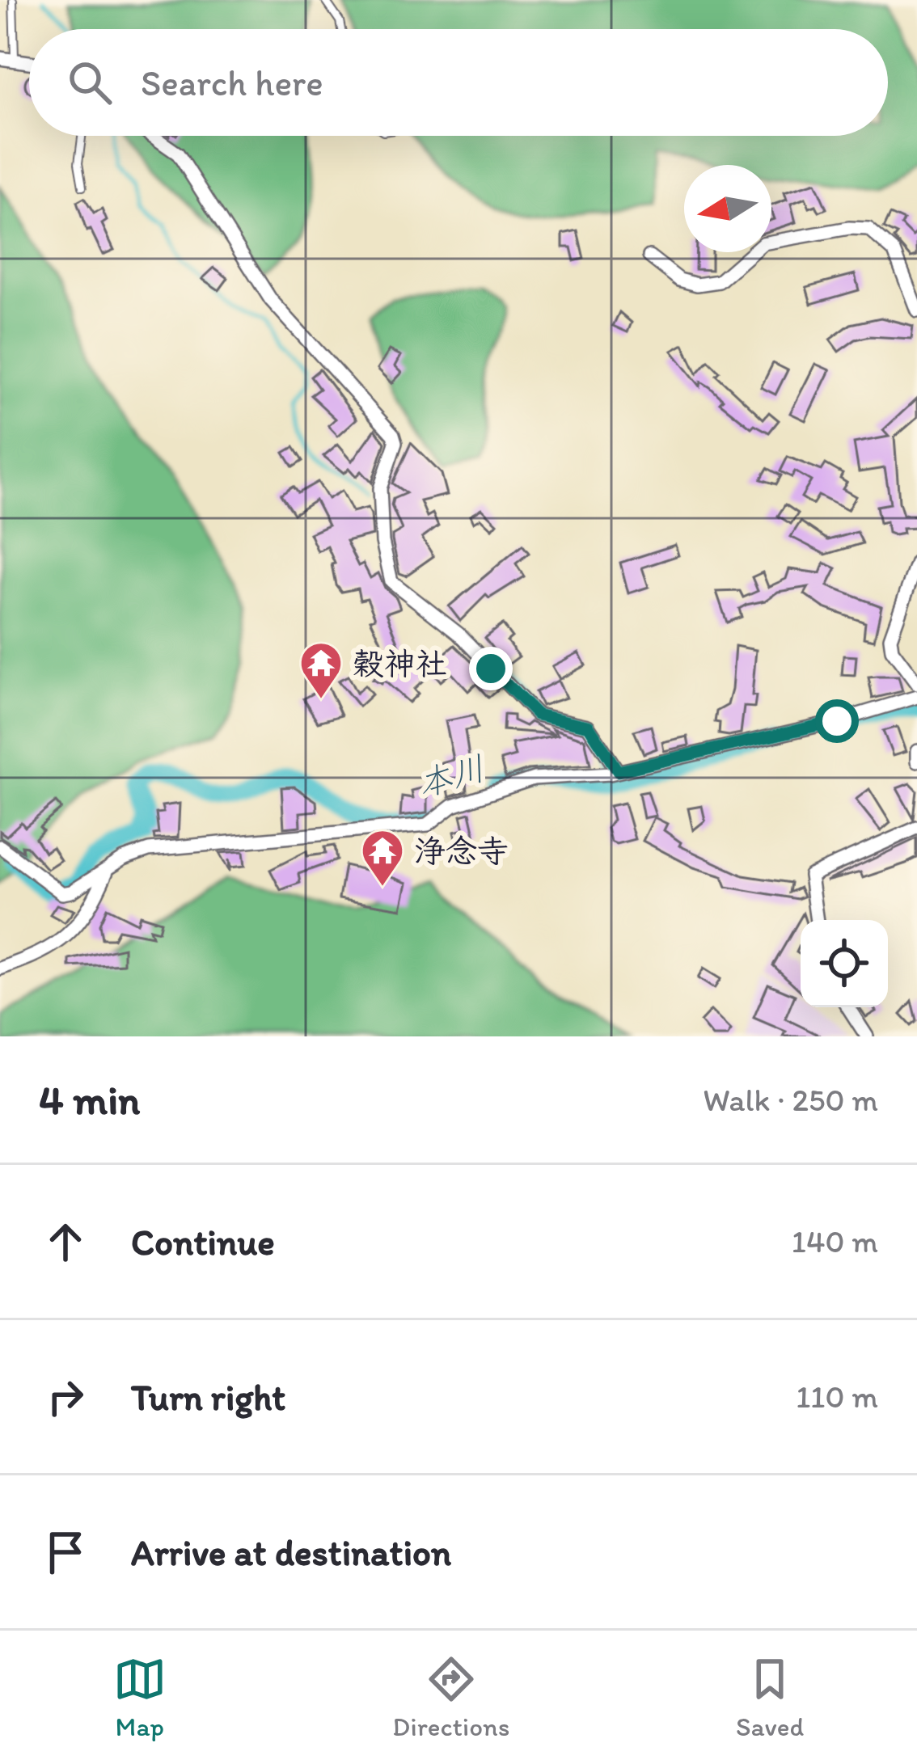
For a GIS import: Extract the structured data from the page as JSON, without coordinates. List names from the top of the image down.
{
  "water": ["本川"],
  "places": {
    "temple": ["穀神社", "浄念寺"]
  },
  "north": "left",
  "page": {
    "search": "Search here",
    "heading": ["4 min", "Walk · 250 m"],
    "list": [
      ["Continue", "140 m"],
      ["Turn right", "110 m"],
      "Arrive at destination"
    ],
    "nav": ["Map", "Directions", "Saved"]
  }
}
